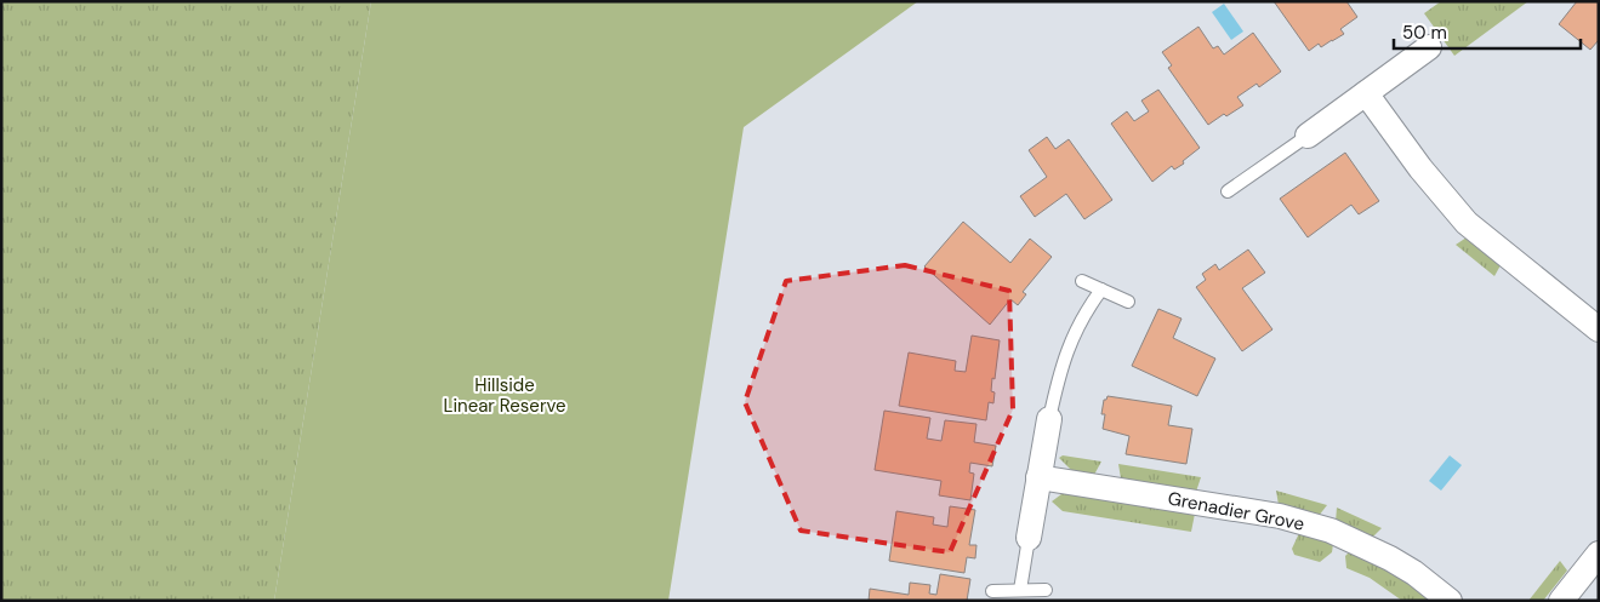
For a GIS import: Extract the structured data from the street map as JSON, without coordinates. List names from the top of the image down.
{
  "streets": {
    "street": ["Grenadier Grove"]
  },
  "parks": ["Hillside Linear Reserve"],
  "scale_bar": "50 m"
}
